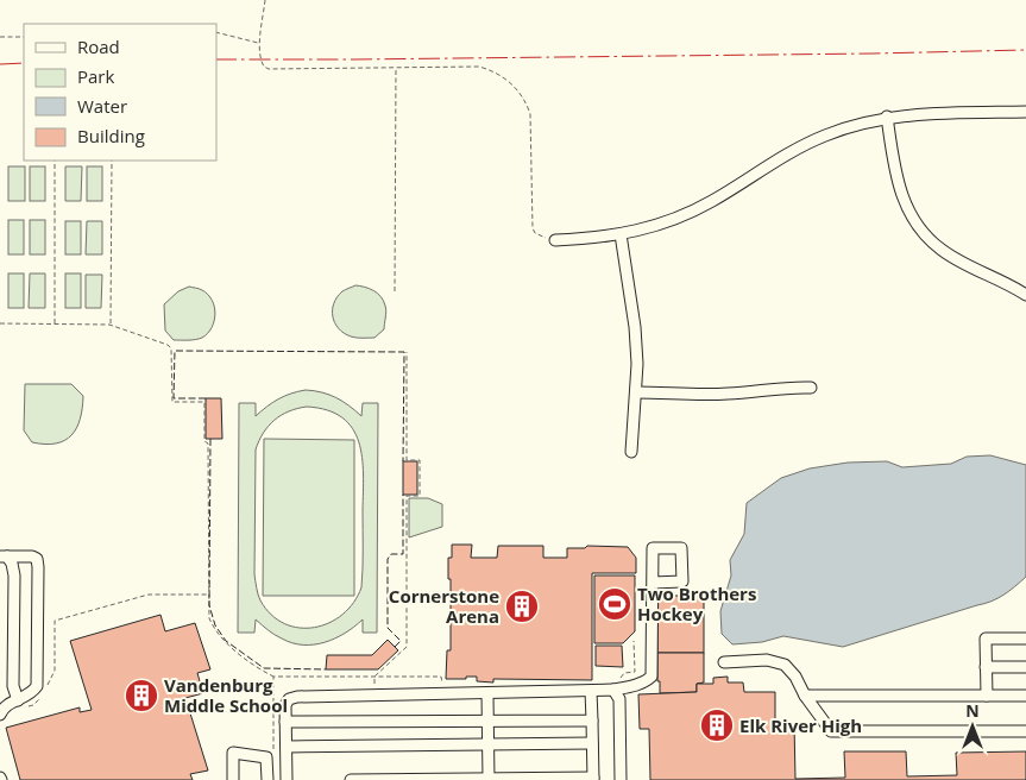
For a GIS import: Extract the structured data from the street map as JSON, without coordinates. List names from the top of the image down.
{
  "places": {
    "sports": ["Two Brothers Hockey"],
    "building": ["Cornerstone Arena", "Vandenburg Middle School", "Elk River High"]
  },
  "legend": [
    "Road",
    "Park",
    "Water",
    "Building"
  ],
  "north": "top"
}
